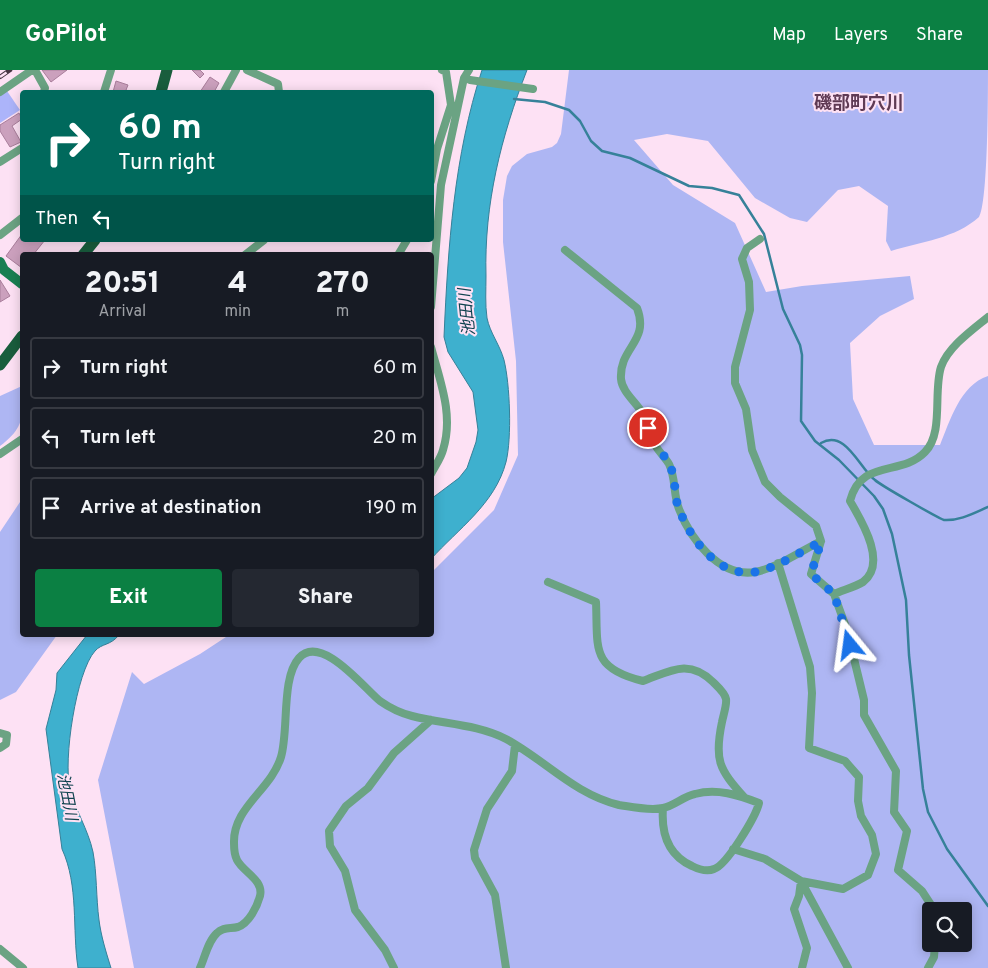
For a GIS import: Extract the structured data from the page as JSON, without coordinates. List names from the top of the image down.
{
  "districts": ["磯部町穴川"],
  "water": ["池田川"],
  "page": {
    "header": "GoPilot",
    "nav": ["Map", "Layers", "Share"],
    "turn": ["60 m", "Turn right"],
    "then": "Then",
    "eta": [
      "20:51",
      "Arrival",
      "4",
      "min",
      "270",
      "m"
    ],
    "list": [
      {
        "name": "Turn right",
        "value": "60 m"
      },
      {
        "name": "Turn left",
        "value": "20 m"
      },
      {
        "name": "Arrive at destination",
        "value": "190 m"
      }
    ],
    "buttons": ["Exit", "Share"]
  }
}
